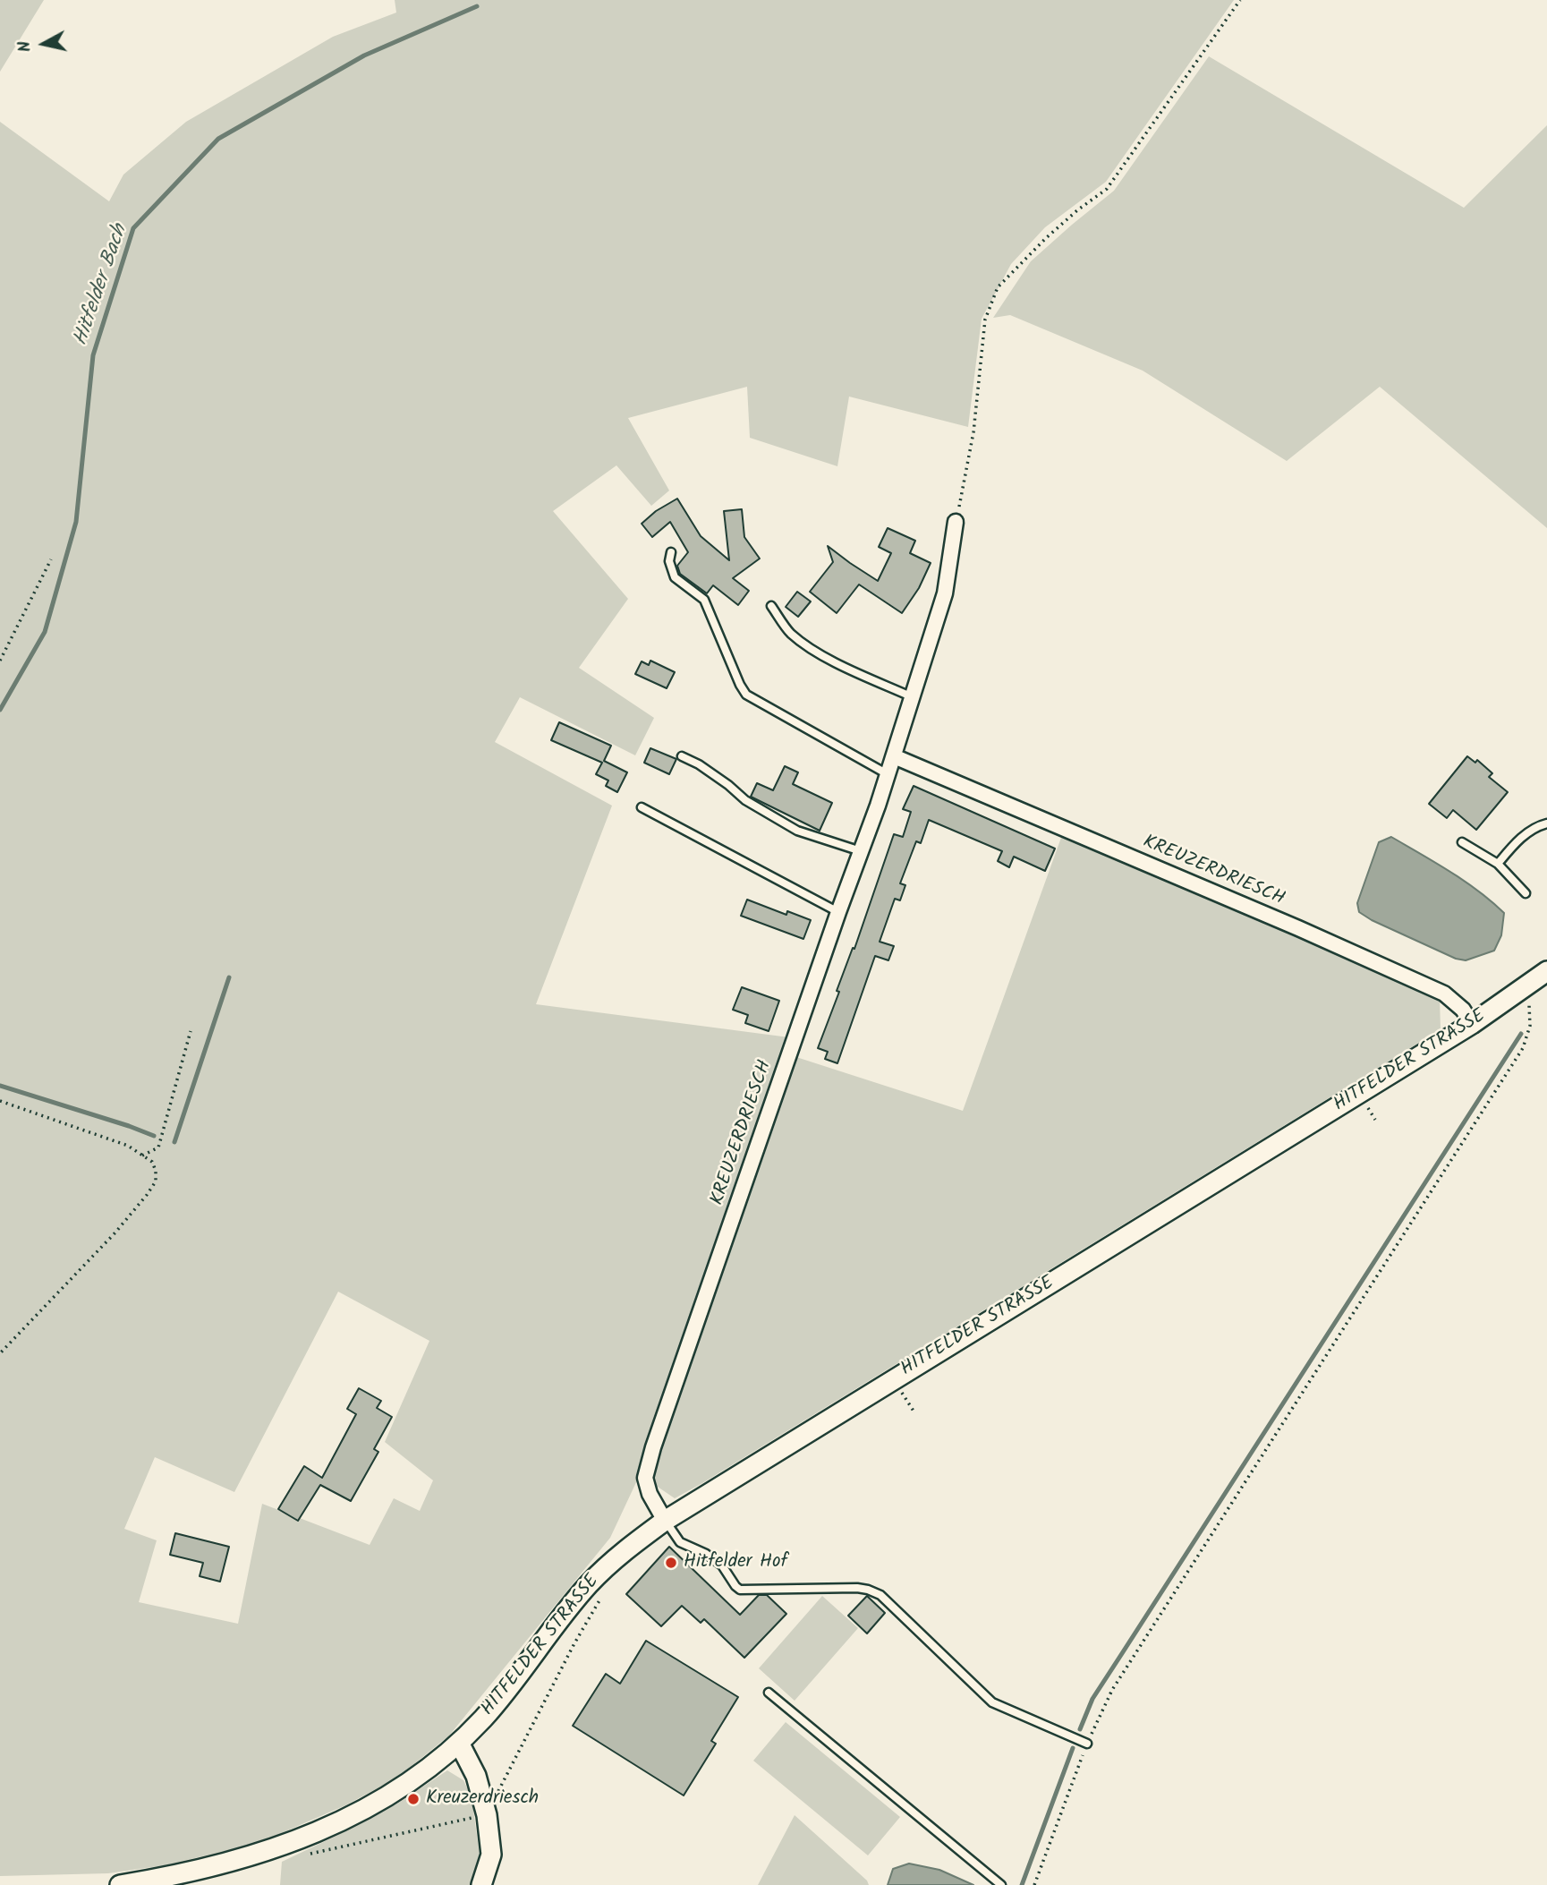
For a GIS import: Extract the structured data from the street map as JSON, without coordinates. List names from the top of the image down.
{
  "streets": {
    "main road": ["HITFELDER STRASSE"],
    "street": ["KREUZERDRIESCH"]
  },
  "crossings": [
    ["KREUZERDRIESCH", "HITFELDER STRASSE"]
  ],
  "water": ["Hitfelder Bach"],
  "places": ["Hitfelder Hof", "Kreuzerdriesch"],
  "north": "left"
}
